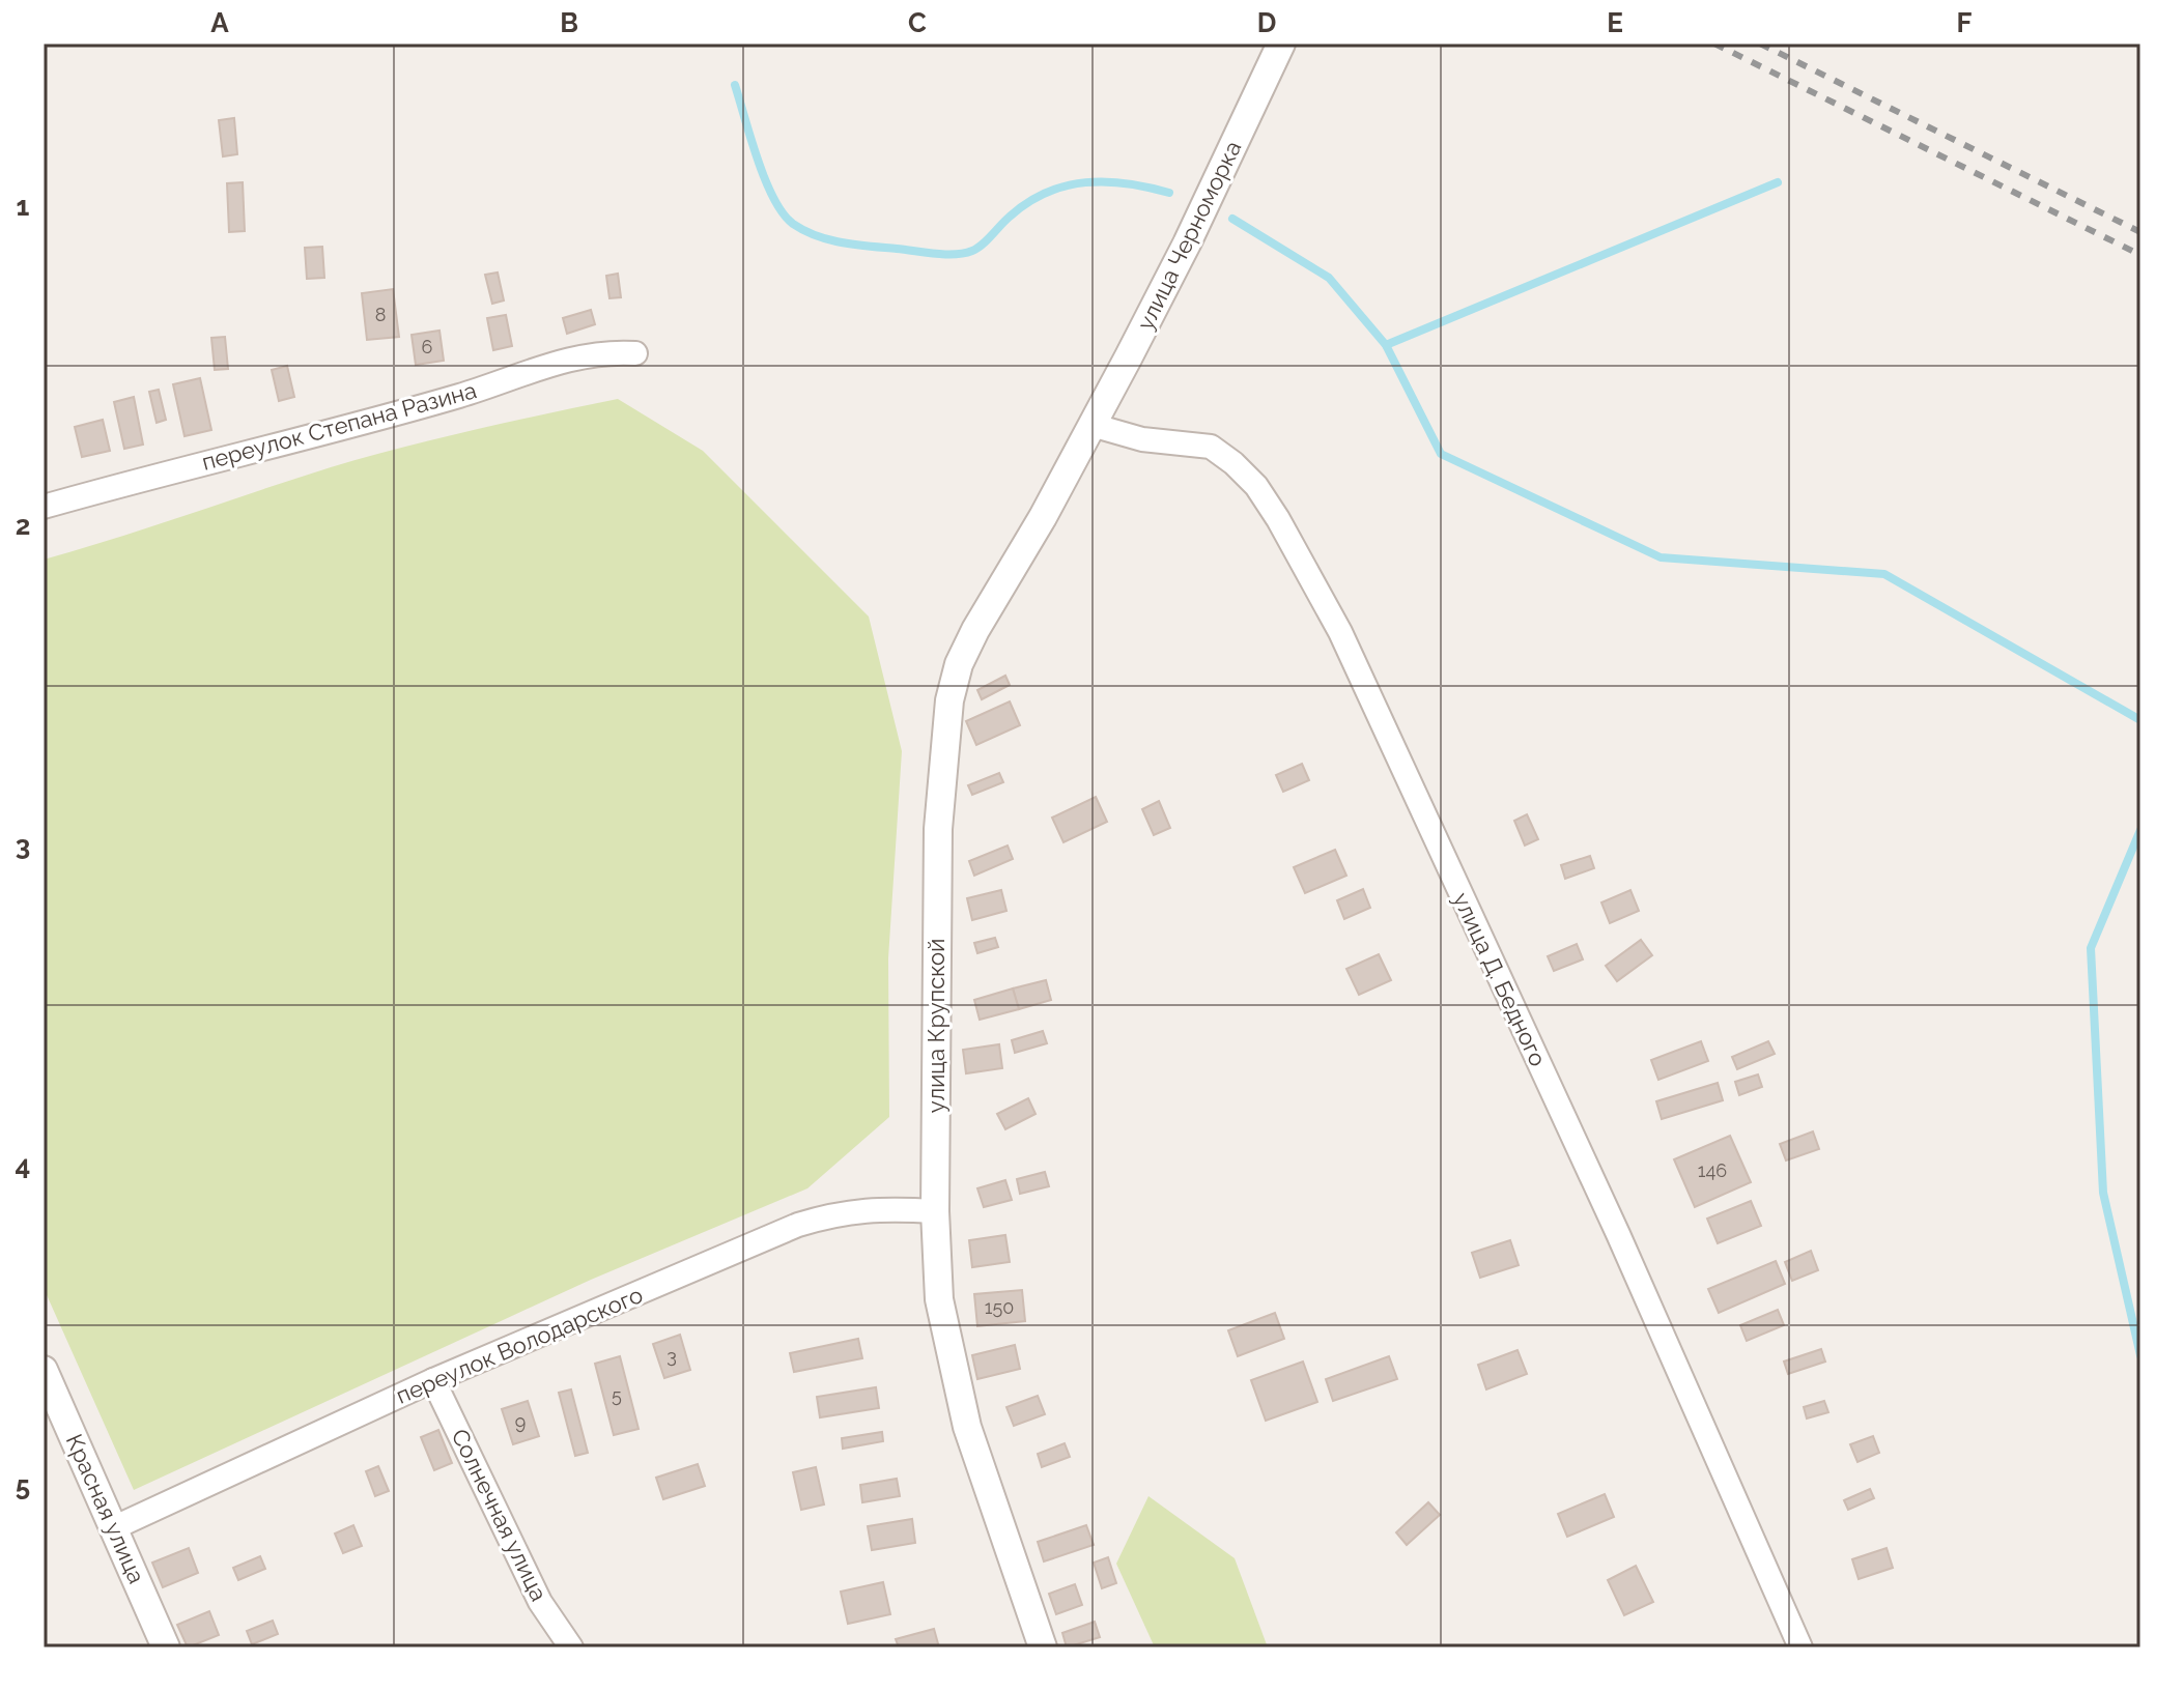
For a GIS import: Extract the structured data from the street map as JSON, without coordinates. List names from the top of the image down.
{
  "streets": {
    "street": [
      "улица Черноморка",
      "переулок Степана Разина",
      "улица Д. Бедного",
      "улица Крупской",
      "переулок Володарского",
      "Красная улица",
      "Солнечная улица"
    ]
  },
  "crossings": [
    ["улица Черноморка", "улица Д. Бедного"],
    ["улица Черноморка", "улица Крупской"],
    ["улица Д. Бедного", "улица Крупской"],
    ["улица Крупской", "переулок Володарского"],
    ["переулок Володарского", "Красная улица"],
    ["переулок Володарского", "Солнечная улица"]
  ],
  "house_numbers": [
    "8",
    "6",
    "146",
    "150",
    "3",
    "5",
    "9"
  ],
  "grid": {
    "columns": [
      "A",
      "B",
      "C",
      "D",
      "E",
      "F"
    ],
    "rows": [
      "1",
      "2",
      "3",
      "4",
      "5"
    ]
  }
}
